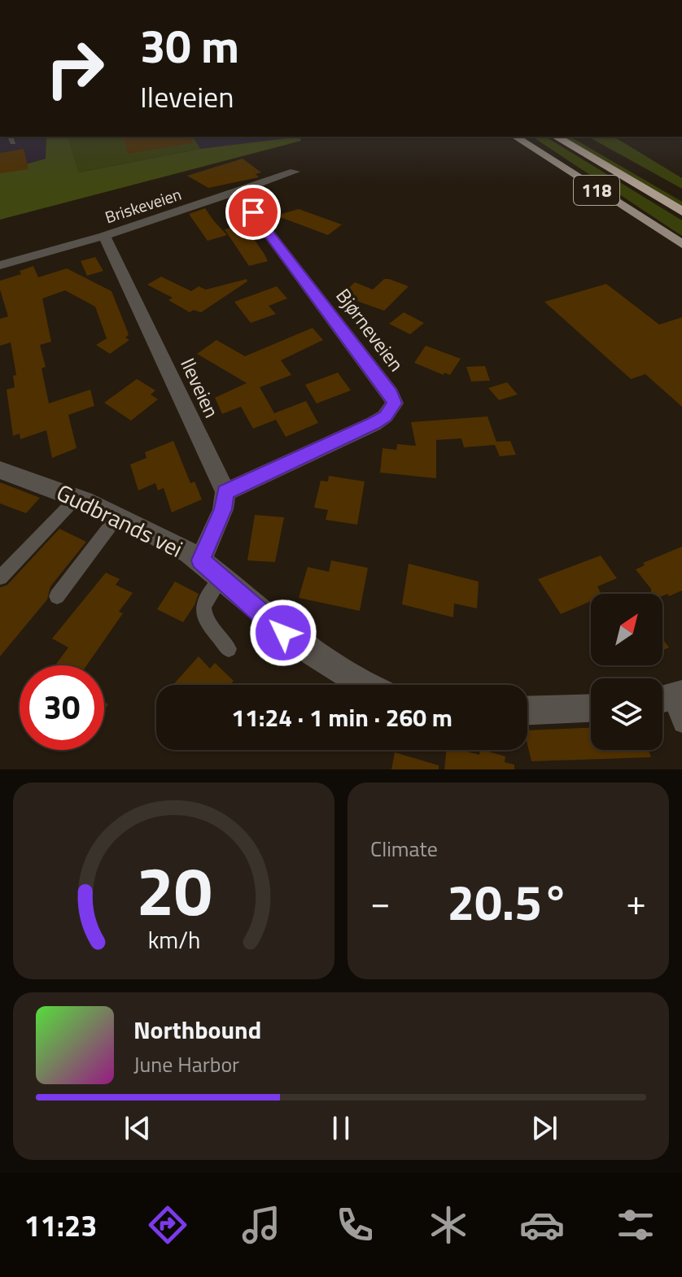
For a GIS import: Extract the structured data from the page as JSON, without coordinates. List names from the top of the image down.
{
  "streets": {
    "main road": ["118"],
    "street": [
      "Briskeveien",
      "Bjørneveien",
      "Ileveien",
      "Gudbrands vei"
    ]
  },
  "crossings": [
    ["Briskeveien", "Bjørneveien"],
    ["Briskeveien", "Ileveien"],
    ["Bjørneveien", "Ileveien"]
  ],
  "north": "top right",
  "page": {
    "turn": ["30 m", "Ileveien"],
    "limit": "30",
    "trip": "11:24 · 1 min · 260 m",
    "tile": "Climate",
    "heat": ["−", "20.5°", "+"],
    "song": ["Northbound", "June Harbor"],
    "tabs": "11:23",
    "gauge": ["20", "km/h"]
  }
}
